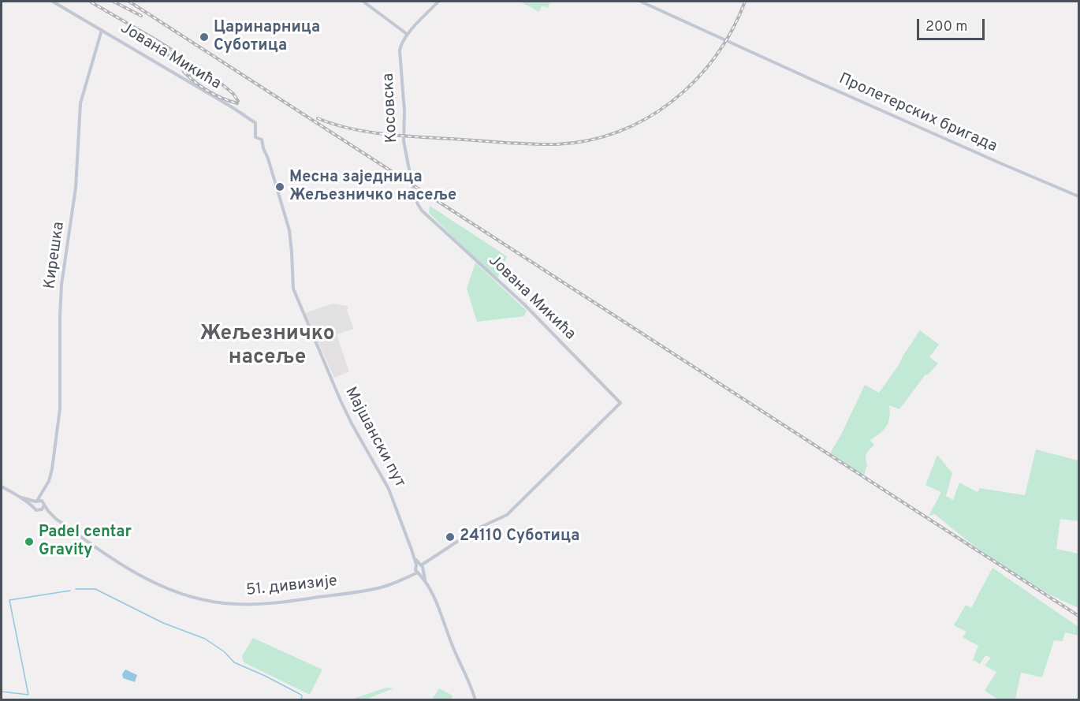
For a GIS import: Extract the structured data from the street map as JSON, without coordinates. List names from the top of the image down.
{
  "streets": {
    "street": [
      "Јована Микића",
      "Косовска",
      "Пролетерских бригада",
      "Кирешка",
      "Мајшански пут",
      "51. дивизије"
    ]
  },
  "crossings": [
    ["Јована Микића", "Кирешка"],
    ["Јована Микића", "Мајшански пут"],
    ["Јована Микића", "51. дивизије"],
    ["Кирешка", "51. дивизије"],
    ["Мајшански пут", "51. дивизије"]
  ],
  "districts": ["Жељезничко насеље"],
  "places": [
    "Царинарница Суботица",
    "Месна заједница Жељезничко насеље",
    "24110 Суботица",
    "Padel centar Gravity"
  ],
  "scale_bar": "200 m"
}
